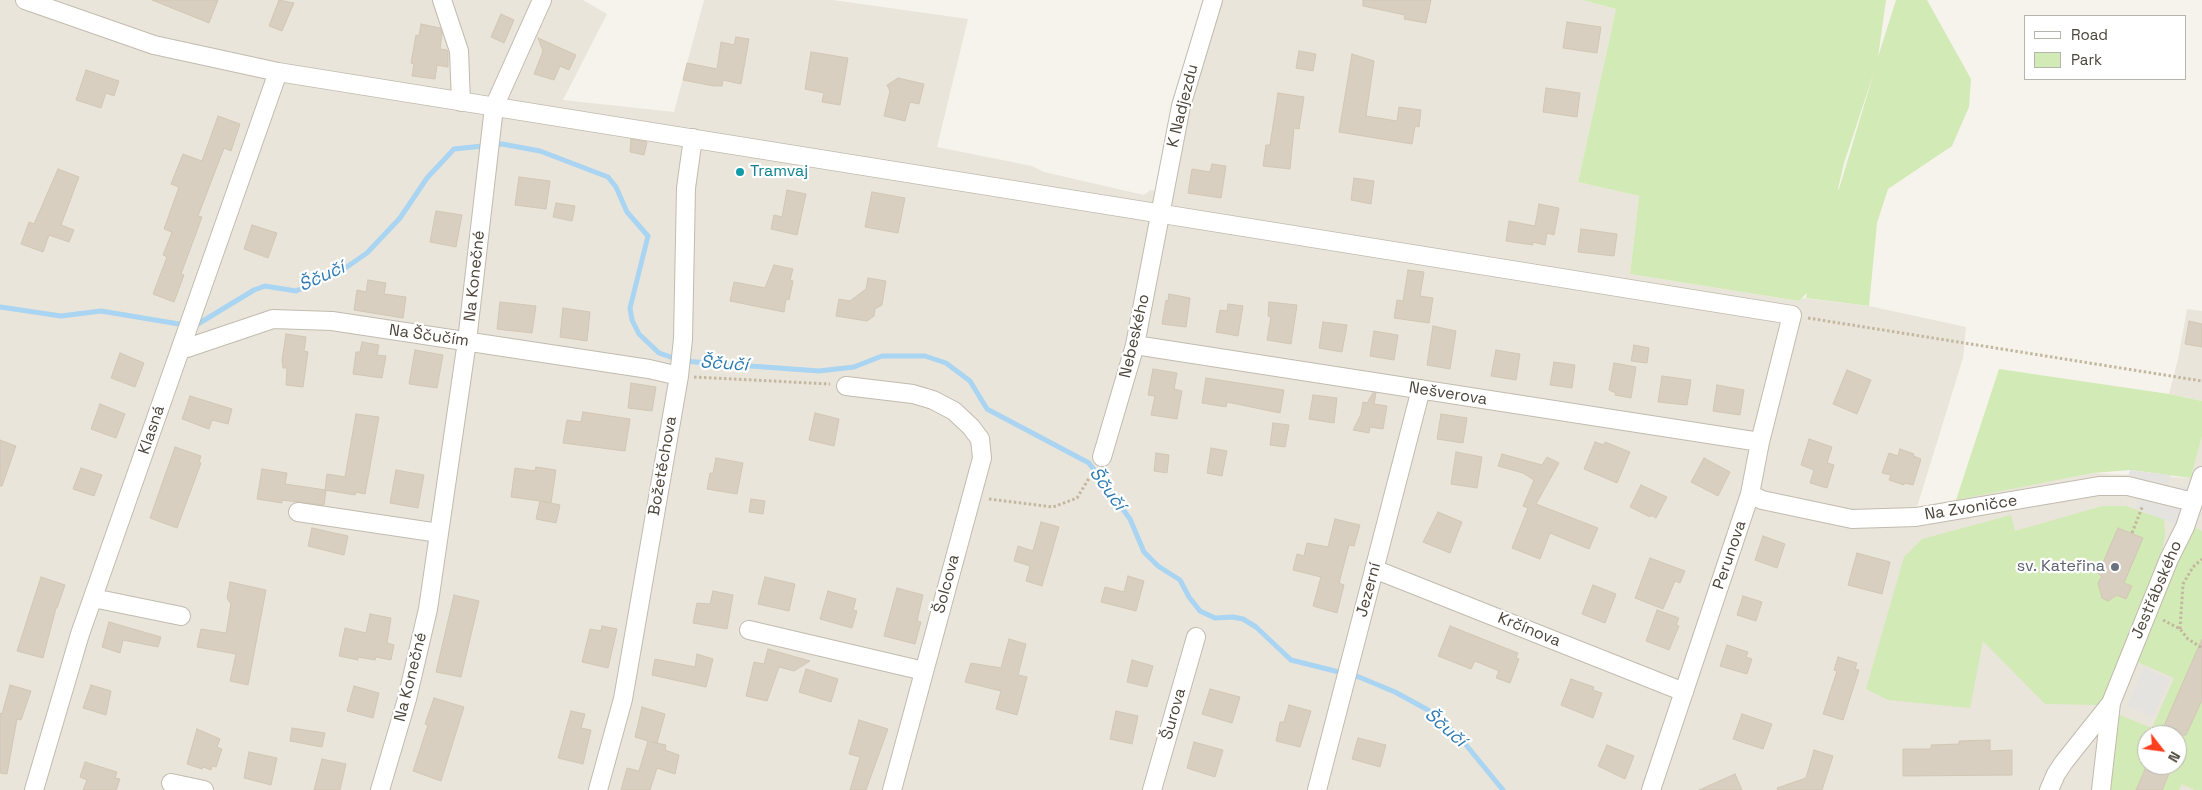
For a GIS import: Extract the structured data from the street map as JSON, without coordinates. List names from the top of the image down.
{
  "streets": {
    "street": [
      "K Nadjezdu",
      "Na Konečné",
      "Na Ščučím",
      "Nebeského",
      "Nešverova",
      "Klasná",
      "Božetěchova",
      "Na Zvoničce",
      "Perunova",
      "Šolcova",
      "Jezerní",
      "Jestřábského",
      "Krčínova",
      "Šurova"
    ]
  },
  "crossings": [
    ["K Nadjezdu", "Nebeského"],
    ["Na Konečné", "Na Ščučím"],
    ["Na Ščučím", "Klasná"],
    ["Na Ščučím", "Božetěchova"],
    ["Nebeského", "Nešverova"],
    ["Nešverova", "Perunova"],
    ["Nešverova", "Jezerní"],
    ["Na Zvoničce", "Perunova"],
    ["Na Zvoničce", "Jestřábského"],
    ["Perunova", "Krčínova"],
    ["Jezerní", "Krčínova"]
  ],
  "water": ["Ščučí"],
  "places": ["Tramvaj", "sv. Kateřina"],
  "legend": ["Road", "Park"],
  "north": "bottom right"
}
